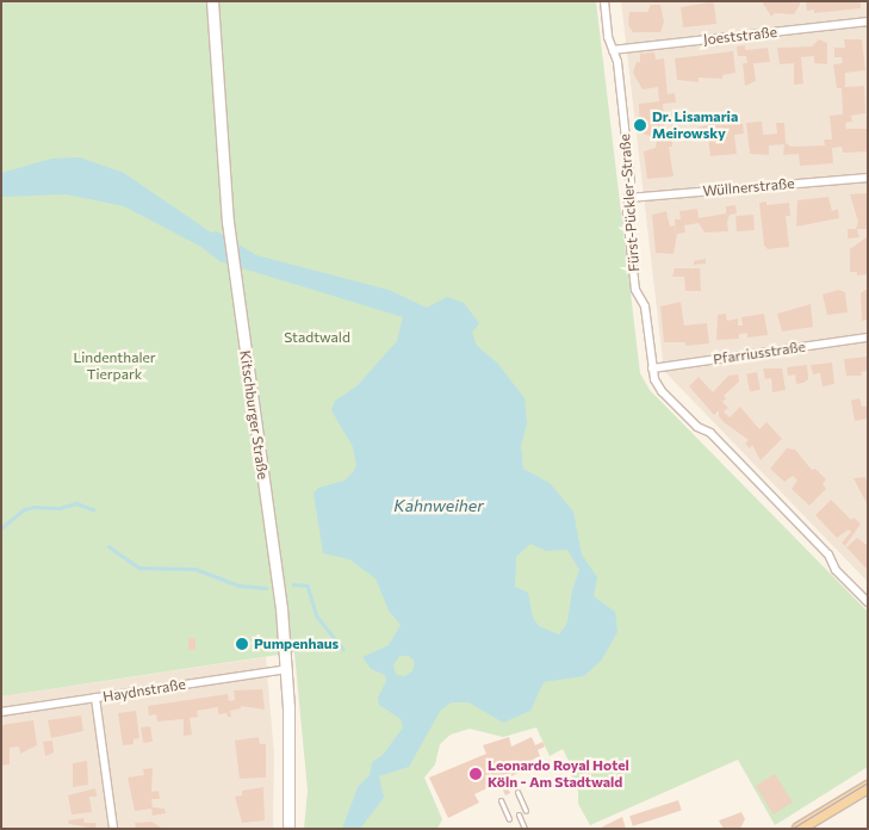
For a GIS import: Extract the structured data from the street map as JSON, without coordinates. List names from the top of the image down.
{
  "streets": {
    "street": [
      "Joeststraße",
      "Wüllnerstraße",
      "Fürst-Pückler-Straße",
      "Pfarriusstraße",
      "Kitschburger Straße",
      "Haydnstraße"
    ]
  },
  "crossings": [
    ["Joeststraße", "Fürst-Pückler-Straße"],
    ["Wüllnerstraße", "Fürst-Pückler-Straße"],
    ["Fürst-Pückler-Straße", "Pfarriusstraße"],
    ["Kitschburger Straße", "Haydnstraße"]
  ],
  "water": ["Kahnweiher"],
  "parks": ["Stadtwald", "Lindenthaler Tierpark"],
  "places": ["Dr. Lisamaria Meirowsky", "Pumpenhaus", "Leonardo Royal Hotel Köln - Am Stadtwald"]
}
